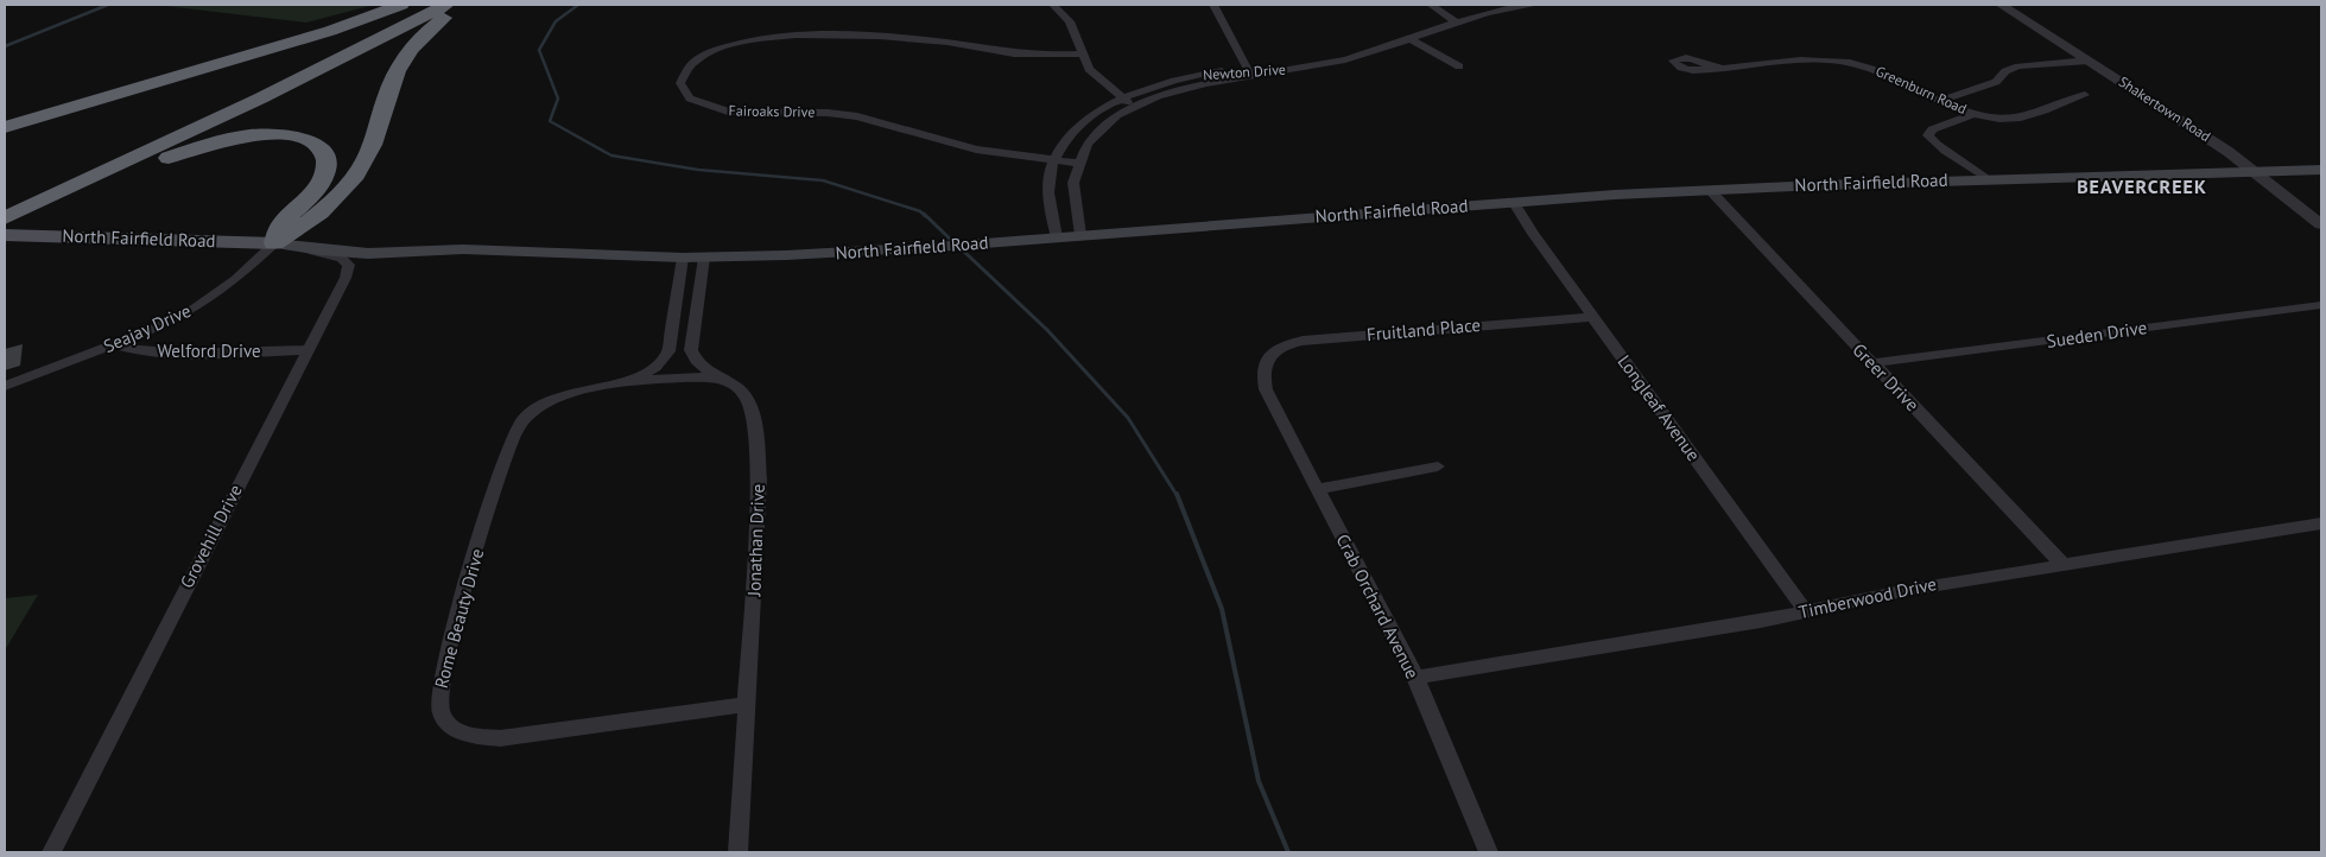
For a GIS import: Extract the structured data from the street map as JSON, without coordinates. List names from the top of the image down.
{
  "streets": {
    "main road": ["North Fairfield Road"],
    "street": [
      "Newton Drive",
      "Greenburn Road",
      "Shakertown Road",
      "Fairoaks Drive",
      "Seajay Drive",
      "Fruitland Place",
      "Sueden Drive",
      "Welford Drive",
      "Greer Drive",
      "Longleaf Avenue",
      "Grovehill Drive",
      "Jonathan Drive",
      "Timberwood Drive",
      "Crab Orchard Avenue",
      "Rome Beauty Drive"
    ]
  },
  "crossings": [
    ["Newton Drive", "Fairoaks Drive"],
    ["Newton Drive", "North Fairfield Road"],
    ["Shakertown Road", "North Fairfield Road"],
    ["North Fairfield Road", "Seajay Drive"],
    ["North Fairfield Road", "Greer Drive"],
    ["North Fairfield Road", "Longleaf Avenue"],
    ["North Fairfield Road", "Grovehill Drive"],
    ["North Fairfield Road", "Jonathan Drive"],
    ["Seajay Drive", "Welford Drive"],
    ["Fruitland Place", "Longleaf Avenue"],
    ["Fruitland Place", "Crab Orchard Avenue"],
    ["Sueden Drive", "Greer Drive"],
    ["Welford Drive", "Grovehill Drive"],
    ["Greer Drive", "Timberwood Drive"],
    ["Longleaf Avenue", "Timberwood Drive"],
    ["Jonathan Drive", "Rome Beauty Drive"],
    ["Timberwood Drive", "Crab Orchard Avenue"]
  ],
  "districts": ["BEAVERCREEK"]
}
